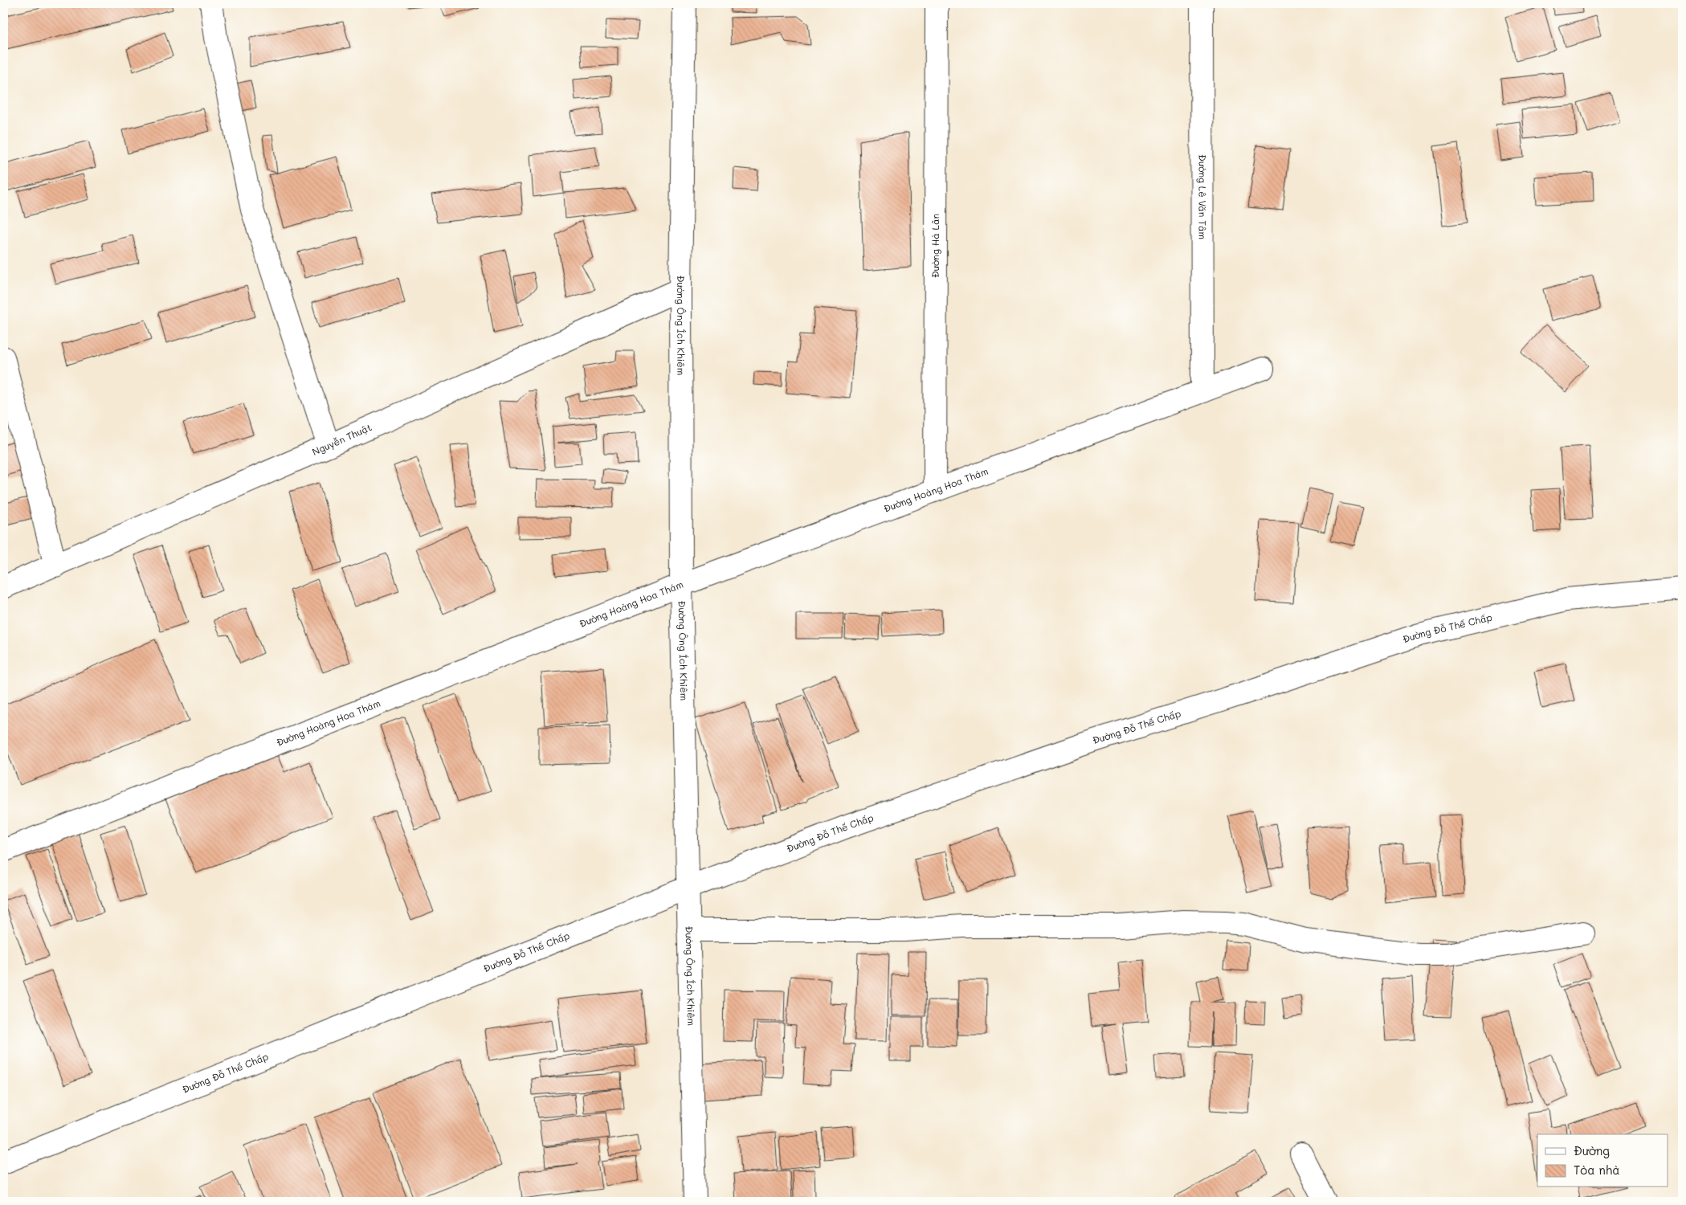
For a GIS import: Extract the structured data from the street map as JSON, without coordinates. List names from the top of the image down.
{
  "streets": {
    "street": [
      "Đường Lê Văn Tâm",
      "Đường Hà Lân",
      "Đường Ông Ích Khiêm",
      "Nguyễn Thuật",
      "Đường Hoàng Hoa Thám",
      "Đường Đỗ Thế Chấp"
    ]
  },
  "crossings": [
    ["Đường Lê Văn Tâm", "Đường Hoàng Hoa Thám"],
    ["Đường Hà Lân", "Đường Hoàng Hoa Thám"],
    ["Đường Ông Ích Khiêm", "Nguyễn Thuật"],
    ["Đường Ông Ích Khiêm", "Đường Hoàng Hoa Thám"],
    ["Đường Ông Ích Khiêm", "Đường Đỗ Thế Chấp"]
  ],
  "legend": ["Đường", "Tòa nhà"]
}
